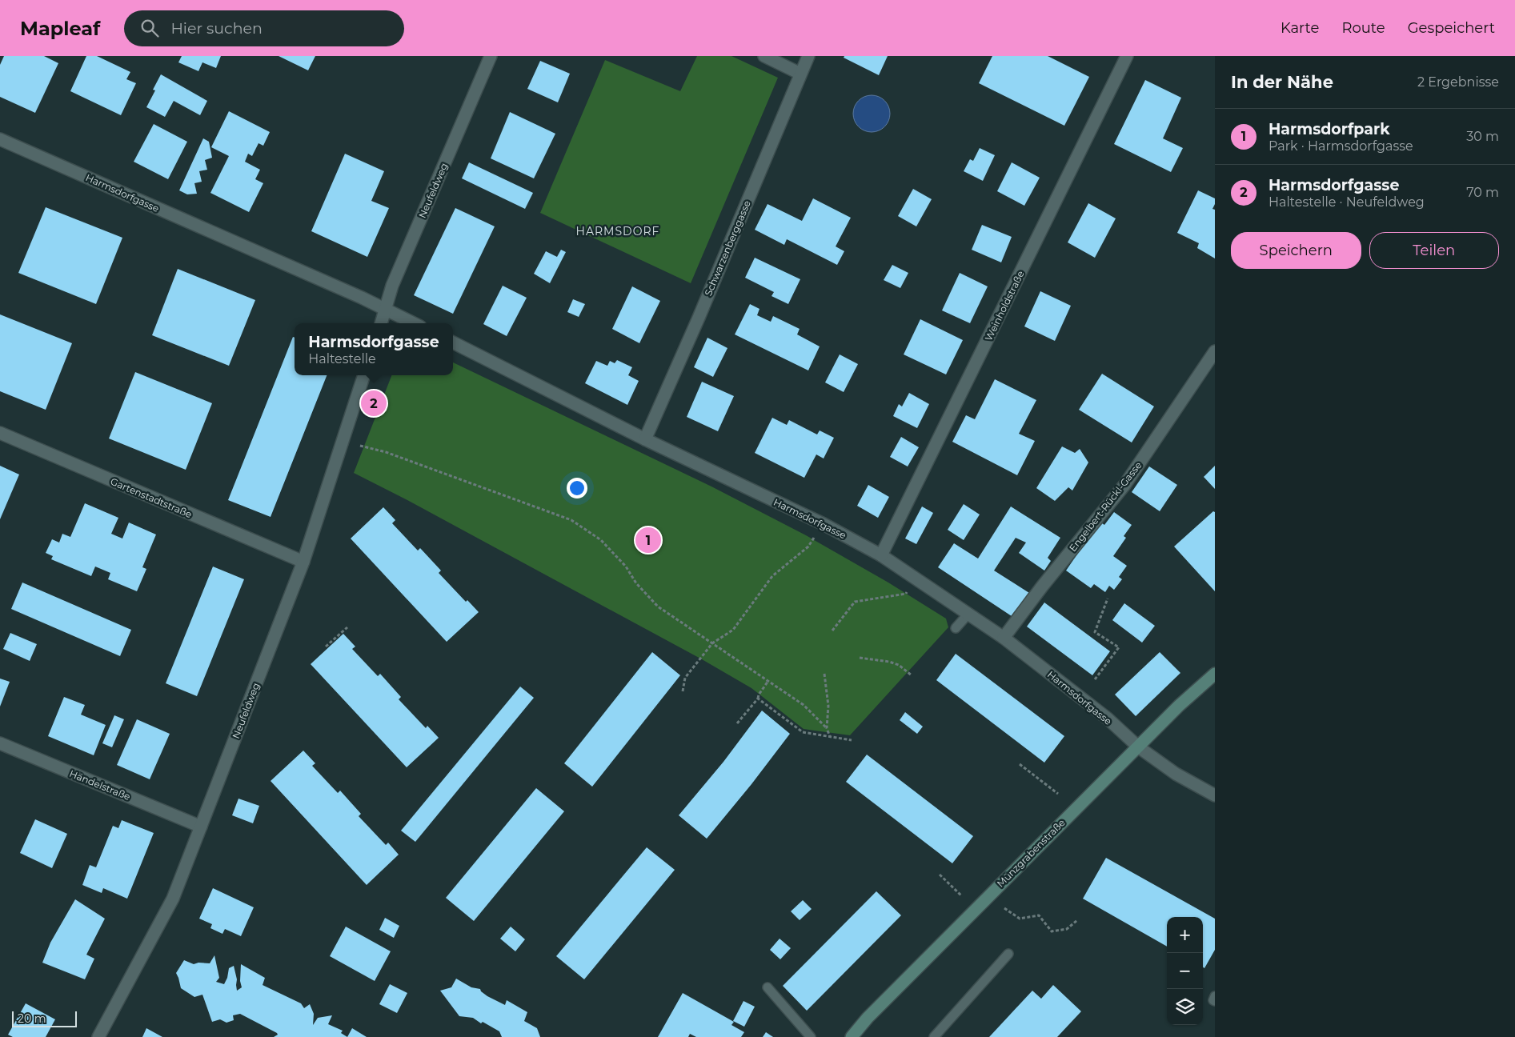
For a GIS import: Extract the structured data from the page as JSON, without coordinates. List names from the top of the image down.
{
  "streets": {
    "main road": ["Münzgrabenstraße"],
    "street": [
      "Neufeldweg",
      "Harmsdorfgasse",
      "Schwarzenberggasse",
      "Weinholdstraße",
      "Gartenstadtstraße",
      "Engelbert-Rückl-Gasse",
      "Händelstraße"
    ]
  },
  "crossings": [
    ["Neufeldweg", "Harmsdorfgasse"],
    ["Neufeldweg", "Gartenstadtstraße"],
    ["Neufeldweg", "Händelstraße"],
    ["Harmsdorfgasse", "Schwarzenberggasse"],
    ["Harmsdorfgasse", "Weinholdstraße"],
    ["Harmsdorfgasse", "Engelbert-Rückl-Gasse"],
    ["Harmsdorfgasse", "Münzgrabenstraße"]
  ],
  "districts": ["HARMSDORF"],
  "scale_bar": "20 m",
  "page": {
    "header": "Mapleaf",
    "search": "Hier suchen",
    "nav": ["Karte", "Route", "Gespeichert"],
    "heading": ["In der Nähe", "2 Ergebnisse"],
    "list": [
      {
        "mark": "1",
        "name": "Harmsdorfpark",
        "note": "Park · Harmsdorfgasse",
        "value": "30 m"
      },
      {
        "mark": "2",
        "name": "Harmsdorfgasse",
        "note": "Haltestelle · Neufeldweg",
        "value": "70 m"
      }
    ],
    "buttons": ["Speichern", "Teilen"],
    "popup": ["Harmsdorfgasse", "Haltestelle"],
    "pins": ["2", "1"],
    "map_buttons": ["+", "−"],
    "scale": "20 m"
  }
}
